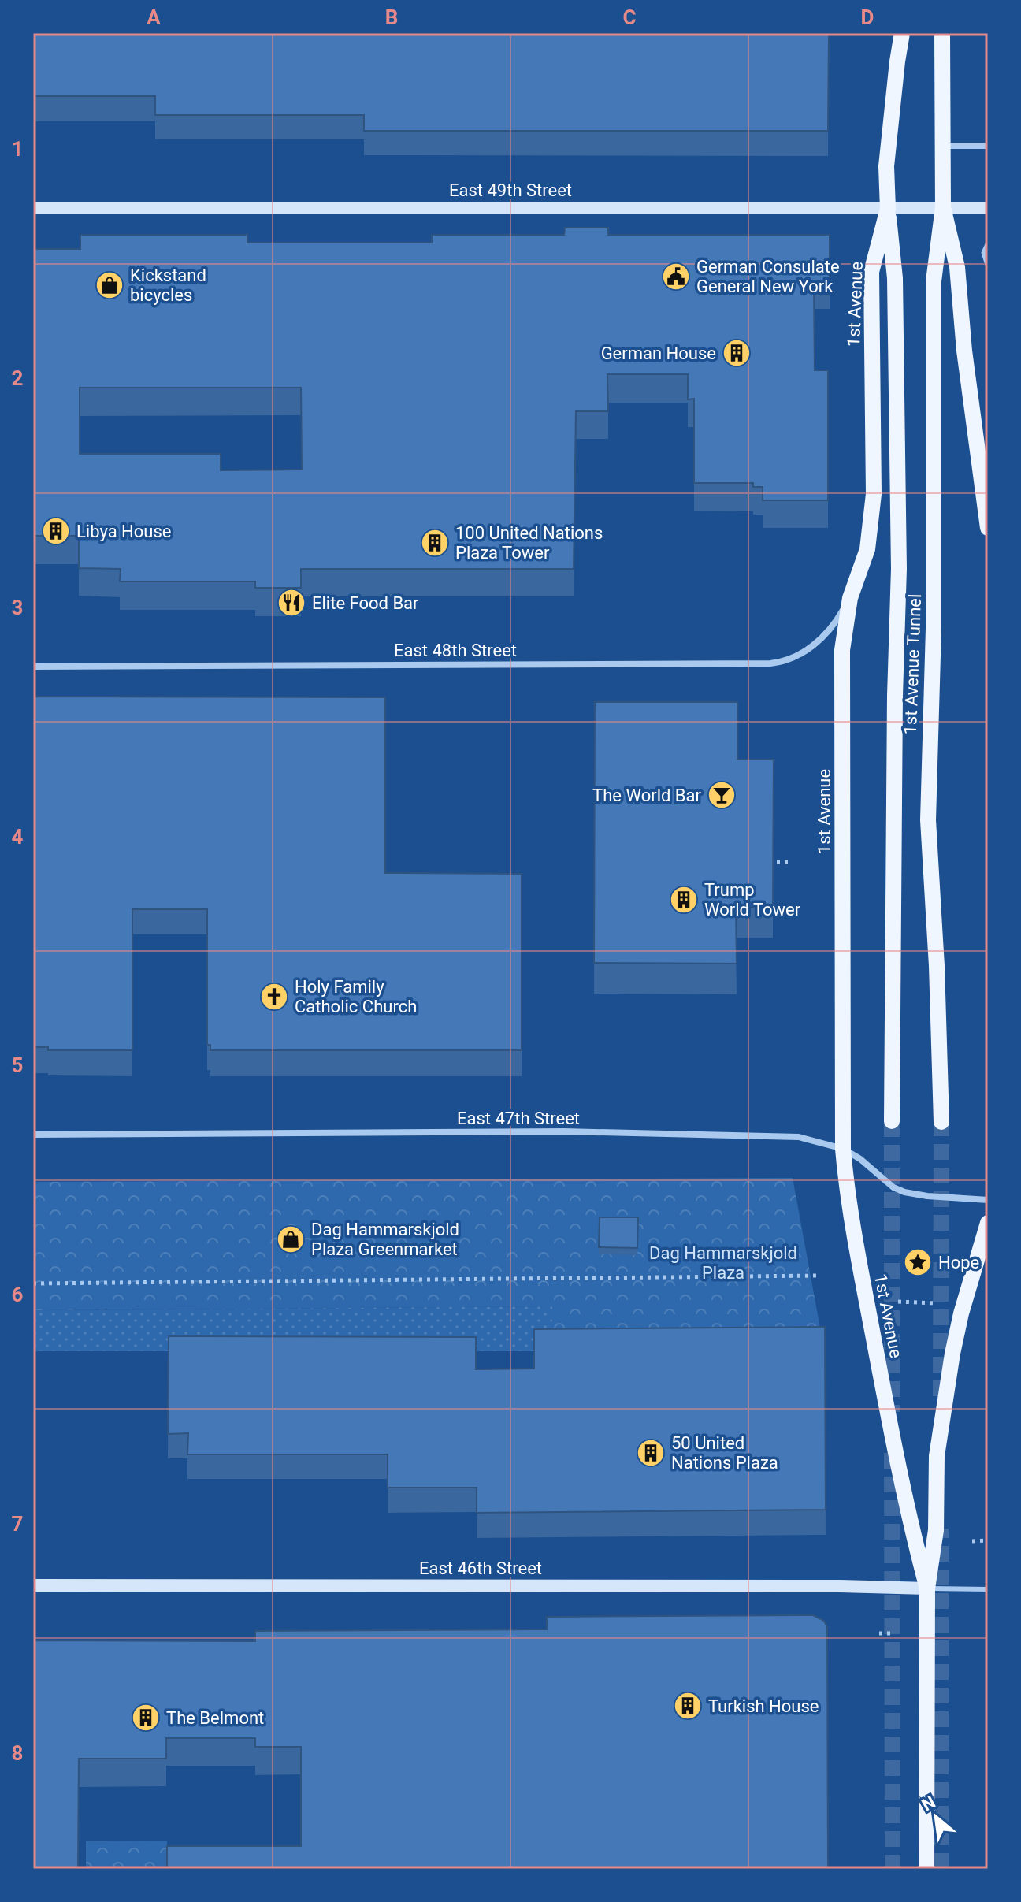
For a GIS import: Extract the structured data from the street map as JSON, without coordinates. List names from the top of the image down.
{
  "streets": {
    "main road": [
      "East 49th Street",
      "1st Avenue",
      "1st Avenue Tunnel",
      "East 46th Street"
    ],
    "street": ["East 48th Street", "East 47th Street"]
  },
  "crossings": [
    ["East 49th Street", "1st Avenue"],
    ["East 49th Street", "1st Avenue Tunnel"],
    ["1st Avenue", "East 48th Street"],
    ["1st Avenue", "1st Avenue Tunnel"],
    ["1st Avenue", "East 47th Street"],
    ["1st Avenue", "East 46th Street"]
  ],
  "parks": ["Dag Hammarskjold Plaza"],
  "places": {
    "public building": ["German Consulate General New York"],
    "shop": ["Kickstand bicycles", "Dag Hammarskjold Plaza Greenmarket"],
    "building": [
      "German House",
      "Libya House",
      "100 United Nations Plaza Tower",
      "Trump World Tower",
      "50 United Nations Plaza",
      "Turkish House",
      "The Belmont"
    ],
    "restaurant": ["Elite Food Bar"],
    "bar": ["The World Bar"],
    "church": ["Holy Family Catholic Church"],
    "place": ["Hope"]
  },
  "north": "top left",
  "grid": {
    "columns": [
      "A",
      "B",
      "C",
      "D"
    ],
    "rows": [
      "1",
      "2",
      "3",
      "4",
      "5",
      "6",
      "7",
      "8"
    ]
  }
}
